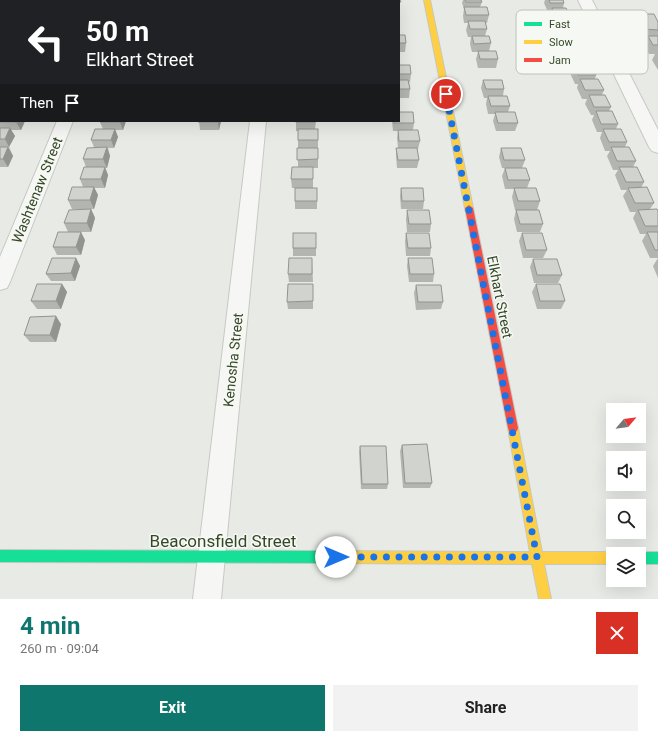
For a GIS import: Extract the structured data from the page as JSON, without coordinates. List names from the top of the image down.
{
  "streets": {
    "street": [
      "Washtenaw Street",
      "Elkhart Street",
      "Kenosha Street",
      "Beaconsfield Street"
    ]
  },
  "crossings": [
    ["Elkhart Street", "Beaconsfield Street"],
    ["Kenosha Street", "Beaconsfield Street"]
  ],
  "legend": ["Fast", "Slow", "Jam"],
  "north": "top right",
  "page": {
    "turn": ["50 m", "Elkhart Street"],
    "then": "Then",
    "heading": ["4 min", "260 m · 09:04"],
    "buttons": ["Exit", "Share"]
  }
}
